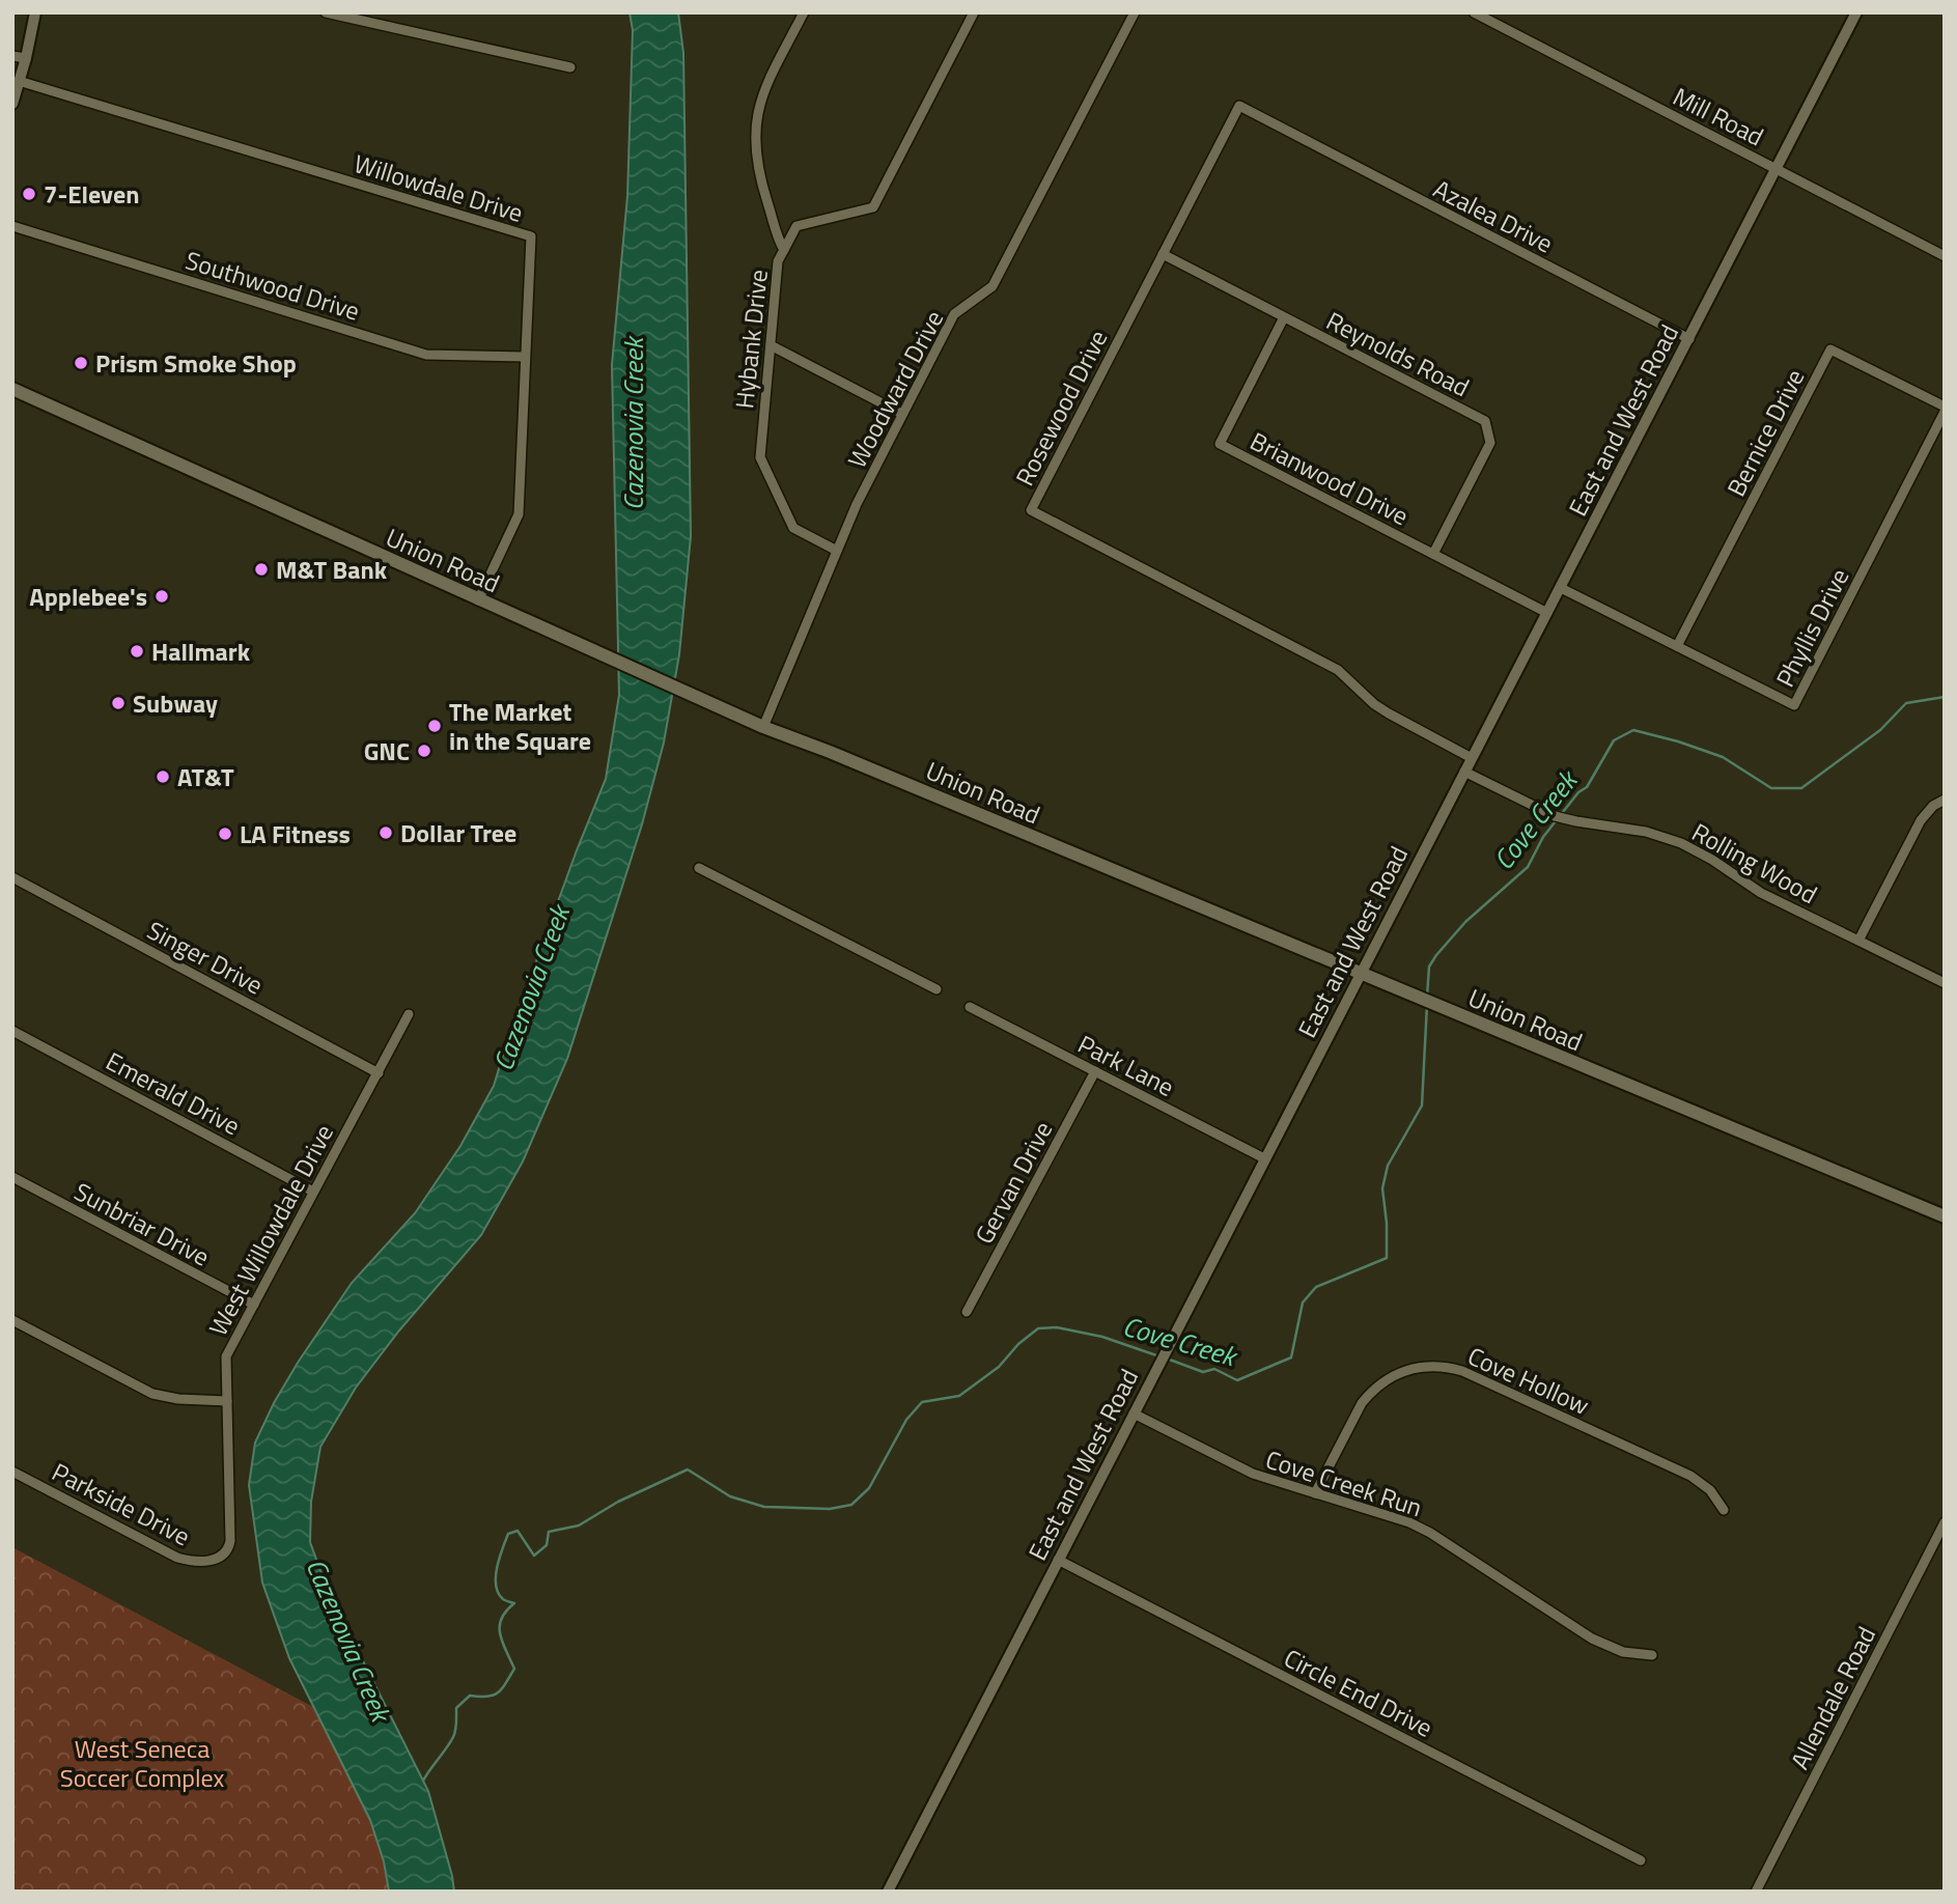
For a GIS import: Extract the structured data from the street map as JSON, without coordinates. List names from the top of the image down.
{
  "streets": {
    "main road": ["Union Road"],
    "street": [
      "Mill Road",
      "Willowdale Drive",
      "Azalea Drive",
      "Southwood Drive",
      "Hybank Drive",
      "Reynolds Road",
      "Woodward Drive",
      "Rosewood Drive",
      "East and West Road",
      "Bernice Drive",
      "Brianwood Drive",
      "Phyllis Drive",
      "Rolling Wood",
      "Singer Drive",
      "Park Lane",
      "Emerald Drive",
      "Gervan Drive",
      "Sunbriar Drive",
      "West Willowdale Drive",
      "Cove Hollow",
      "Cove Creek Run",
      "Parkside Drive",
      "Circle End Drive",
      "Allendale Road"
    ]
  },
  "crossings": [
    ["Mill Road", "East and West Road"],
    ["Willowdale Drive", "Southwood Drive"],
    ["Willowdale Drive", "Union Road"],
    ["Azalea Drive", "Rosewood Drive"],
    ["Azalea Drive", "East and West Road"],
    ["Hybank Drive", "Woodward Drive"],
    ["Reynolds Road", "Rosewood Drive"],
    ["Reynolds Road", "Brianwood Drive"],
    ["Woodward Drive", "Union Road"],
    ["Rosewood Drive", "East and West Road"],
    ["East and West Road", "Brianwood Drive"],
    ["East and West Road", "Union Road"],
    ["East and West Road", "Phyllis Drive"],
    ["East and West Road", "Rolling Wood"],
    ["East and West Road", "Park Lane"],
    ["East and West Road", "Cove Creek Run"],
    ["East and West Road", "Circle End Drive"],
    ["Bernice Drive", "Phyllis Drive"],
    ["Singer Drive", "West Willowdale Drive"],
    ["Park Lane", "Gervan Drive"],
    ["Emerald Drive", "West Willowdale Drive"],
    ["Sunbriar Drive", "West Willowdale Drive"],
    ["West Willowdale Drive", "Parkside Drive"],
    ["Cove Hollow", "Cove Creek Run"]
  ],
  "water": ["Cazenovia Creek", "Cove Creek"],
  "parks": ["West Seneca Soccer Complex"],
  "places": [
    "7-Eleven",
    "Prism Smoke Shop",
    "M&T Bank",
    "Applebee's",
    "Hallmark",
    "Subway",
    "The Market in the Square",
    "GNC",
    "AT&T",
    "Dollar Tree",
    "LA Fitness"
  ]
}
